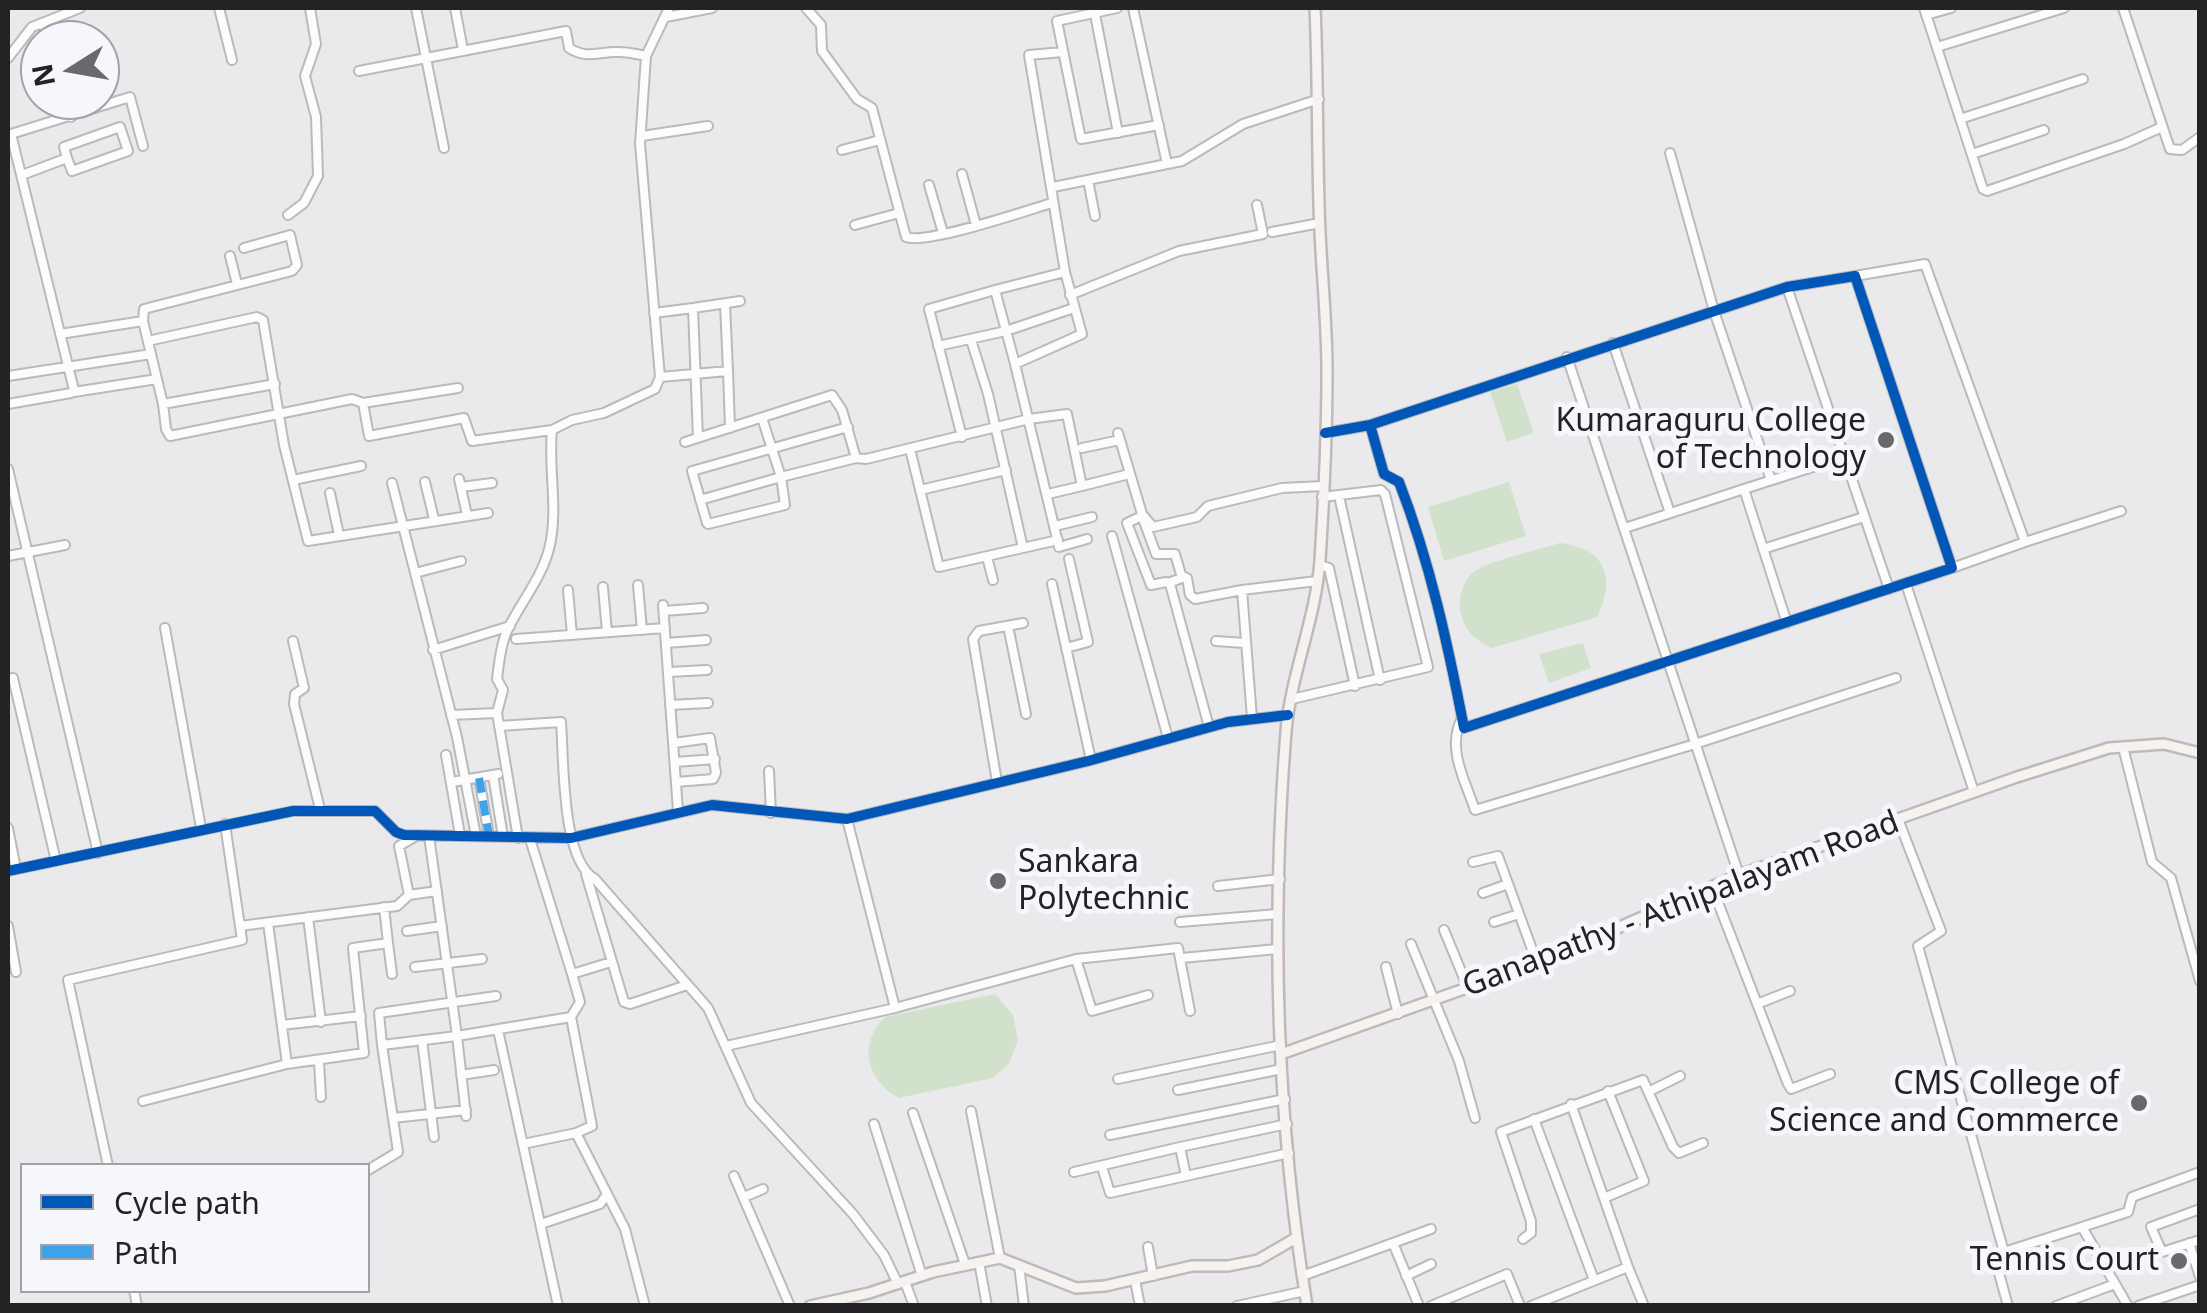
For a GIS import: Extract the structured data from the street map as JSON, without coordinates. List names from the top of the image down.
{
  "streets": {
    "main road": ["Ganapathy - Athipalayam Road"]
  },
  "places": [
    "Kumaraguru College of Technology",
    "Sankara Polytechnic",
    "CMS College of Science and Commerce",
    "Tennis Court"
  ],
  "legend": ["Cycle path", "Path"],
  "north": "left"
}
